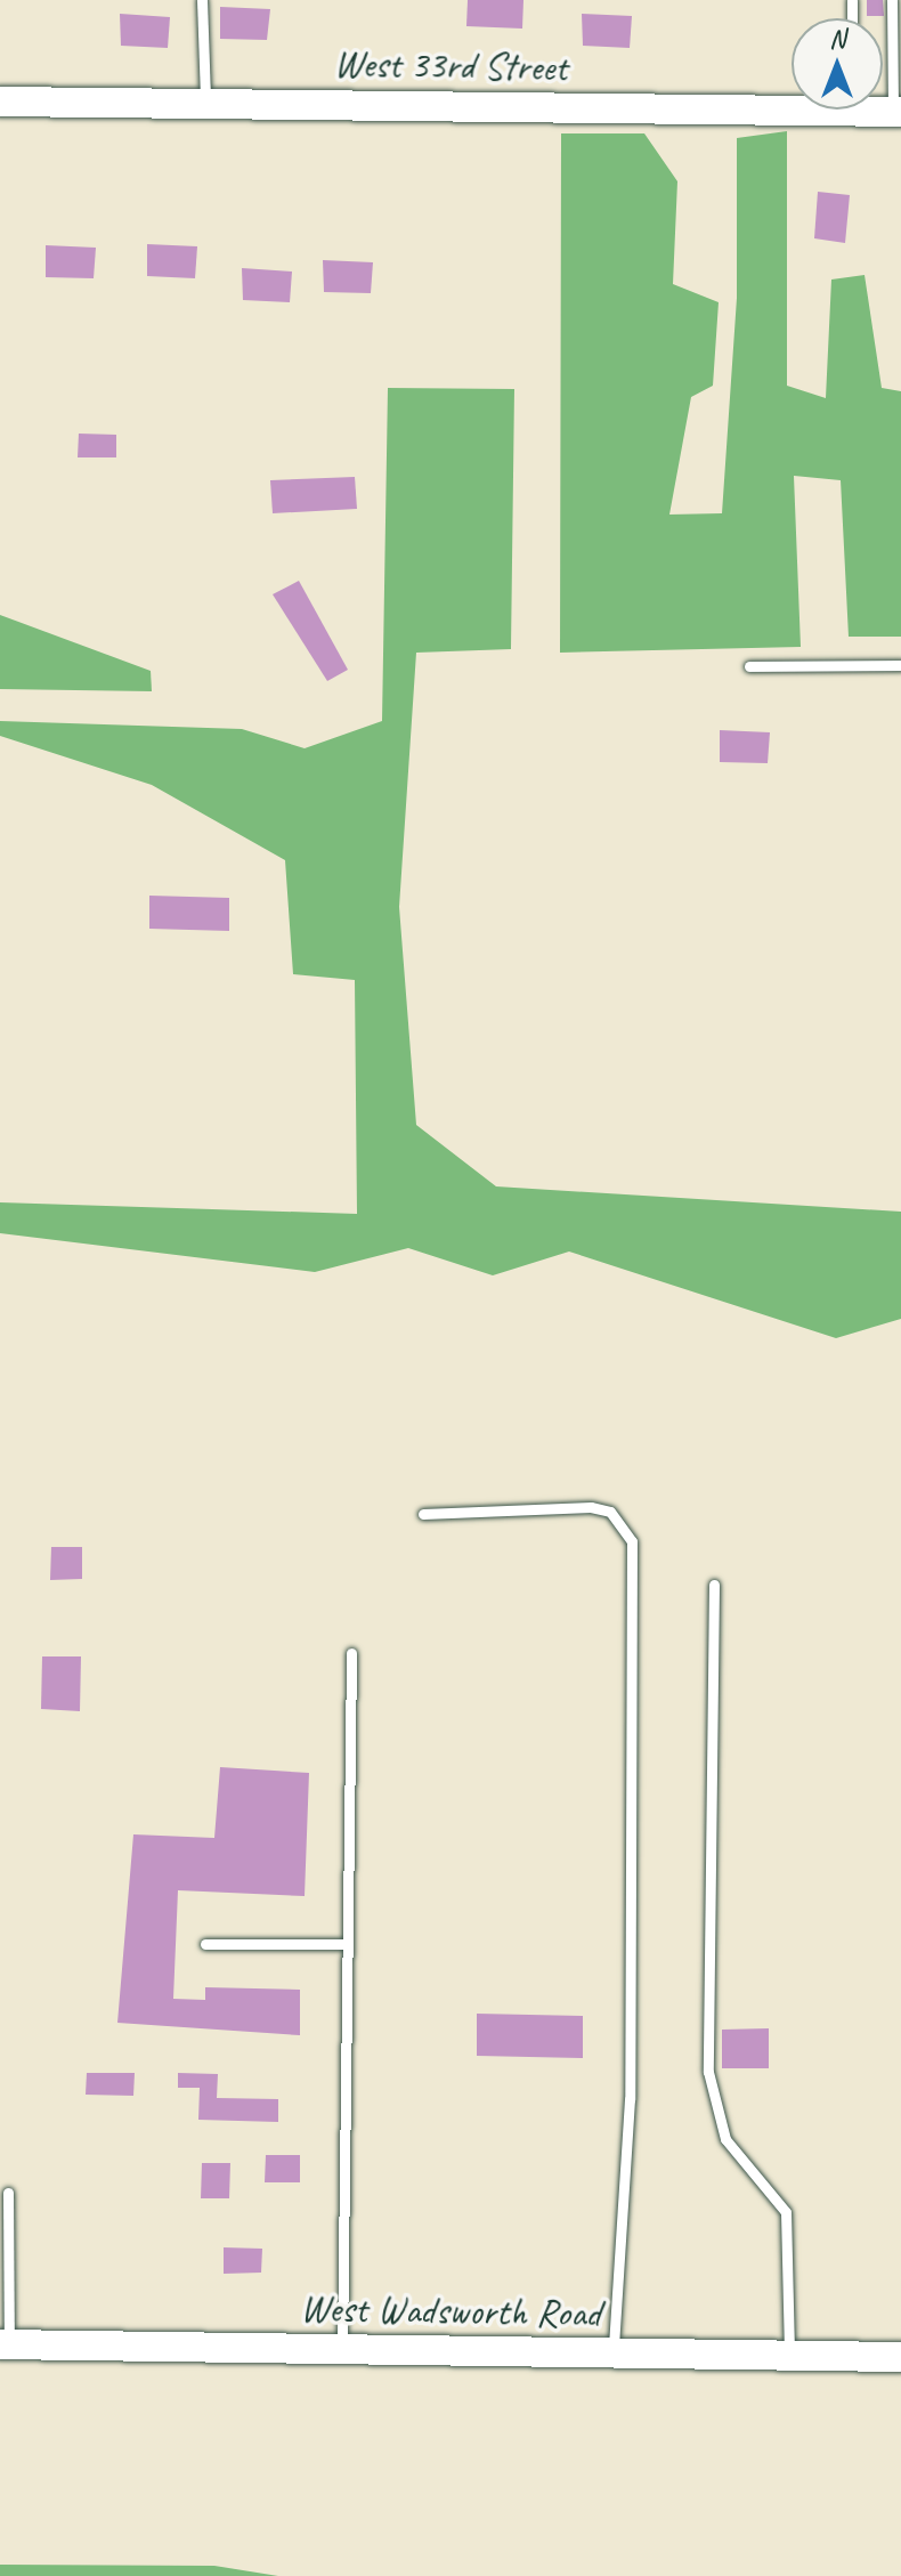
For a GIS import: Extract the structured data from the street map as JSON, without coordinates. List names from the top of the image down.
{
  "streets": {
    "street": ["West 33rd Street", "West Wadsworth Road"]
  },
  "north": "top"
}
